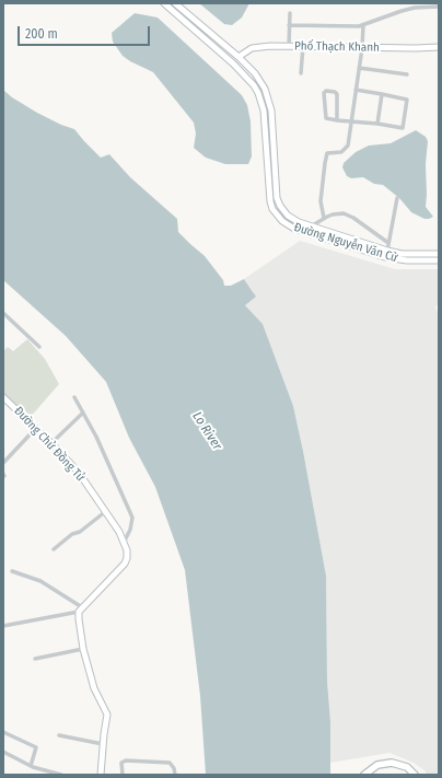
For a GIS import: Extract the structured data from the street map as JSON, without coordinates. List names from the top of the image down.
{
  "streets": {
    "main road": ["Phố Thạch Khanh", "Đường Nguyễn Văn Cừ", "Đường Chử Đồng Tử"]
  },
  "crossings": [
    ["Phố Thạch Khanh", "Đường Nguyễn Văn Cừ"]
  ],
  "water": ["Lo River"],
  "scale_bar": "200 m"
}
